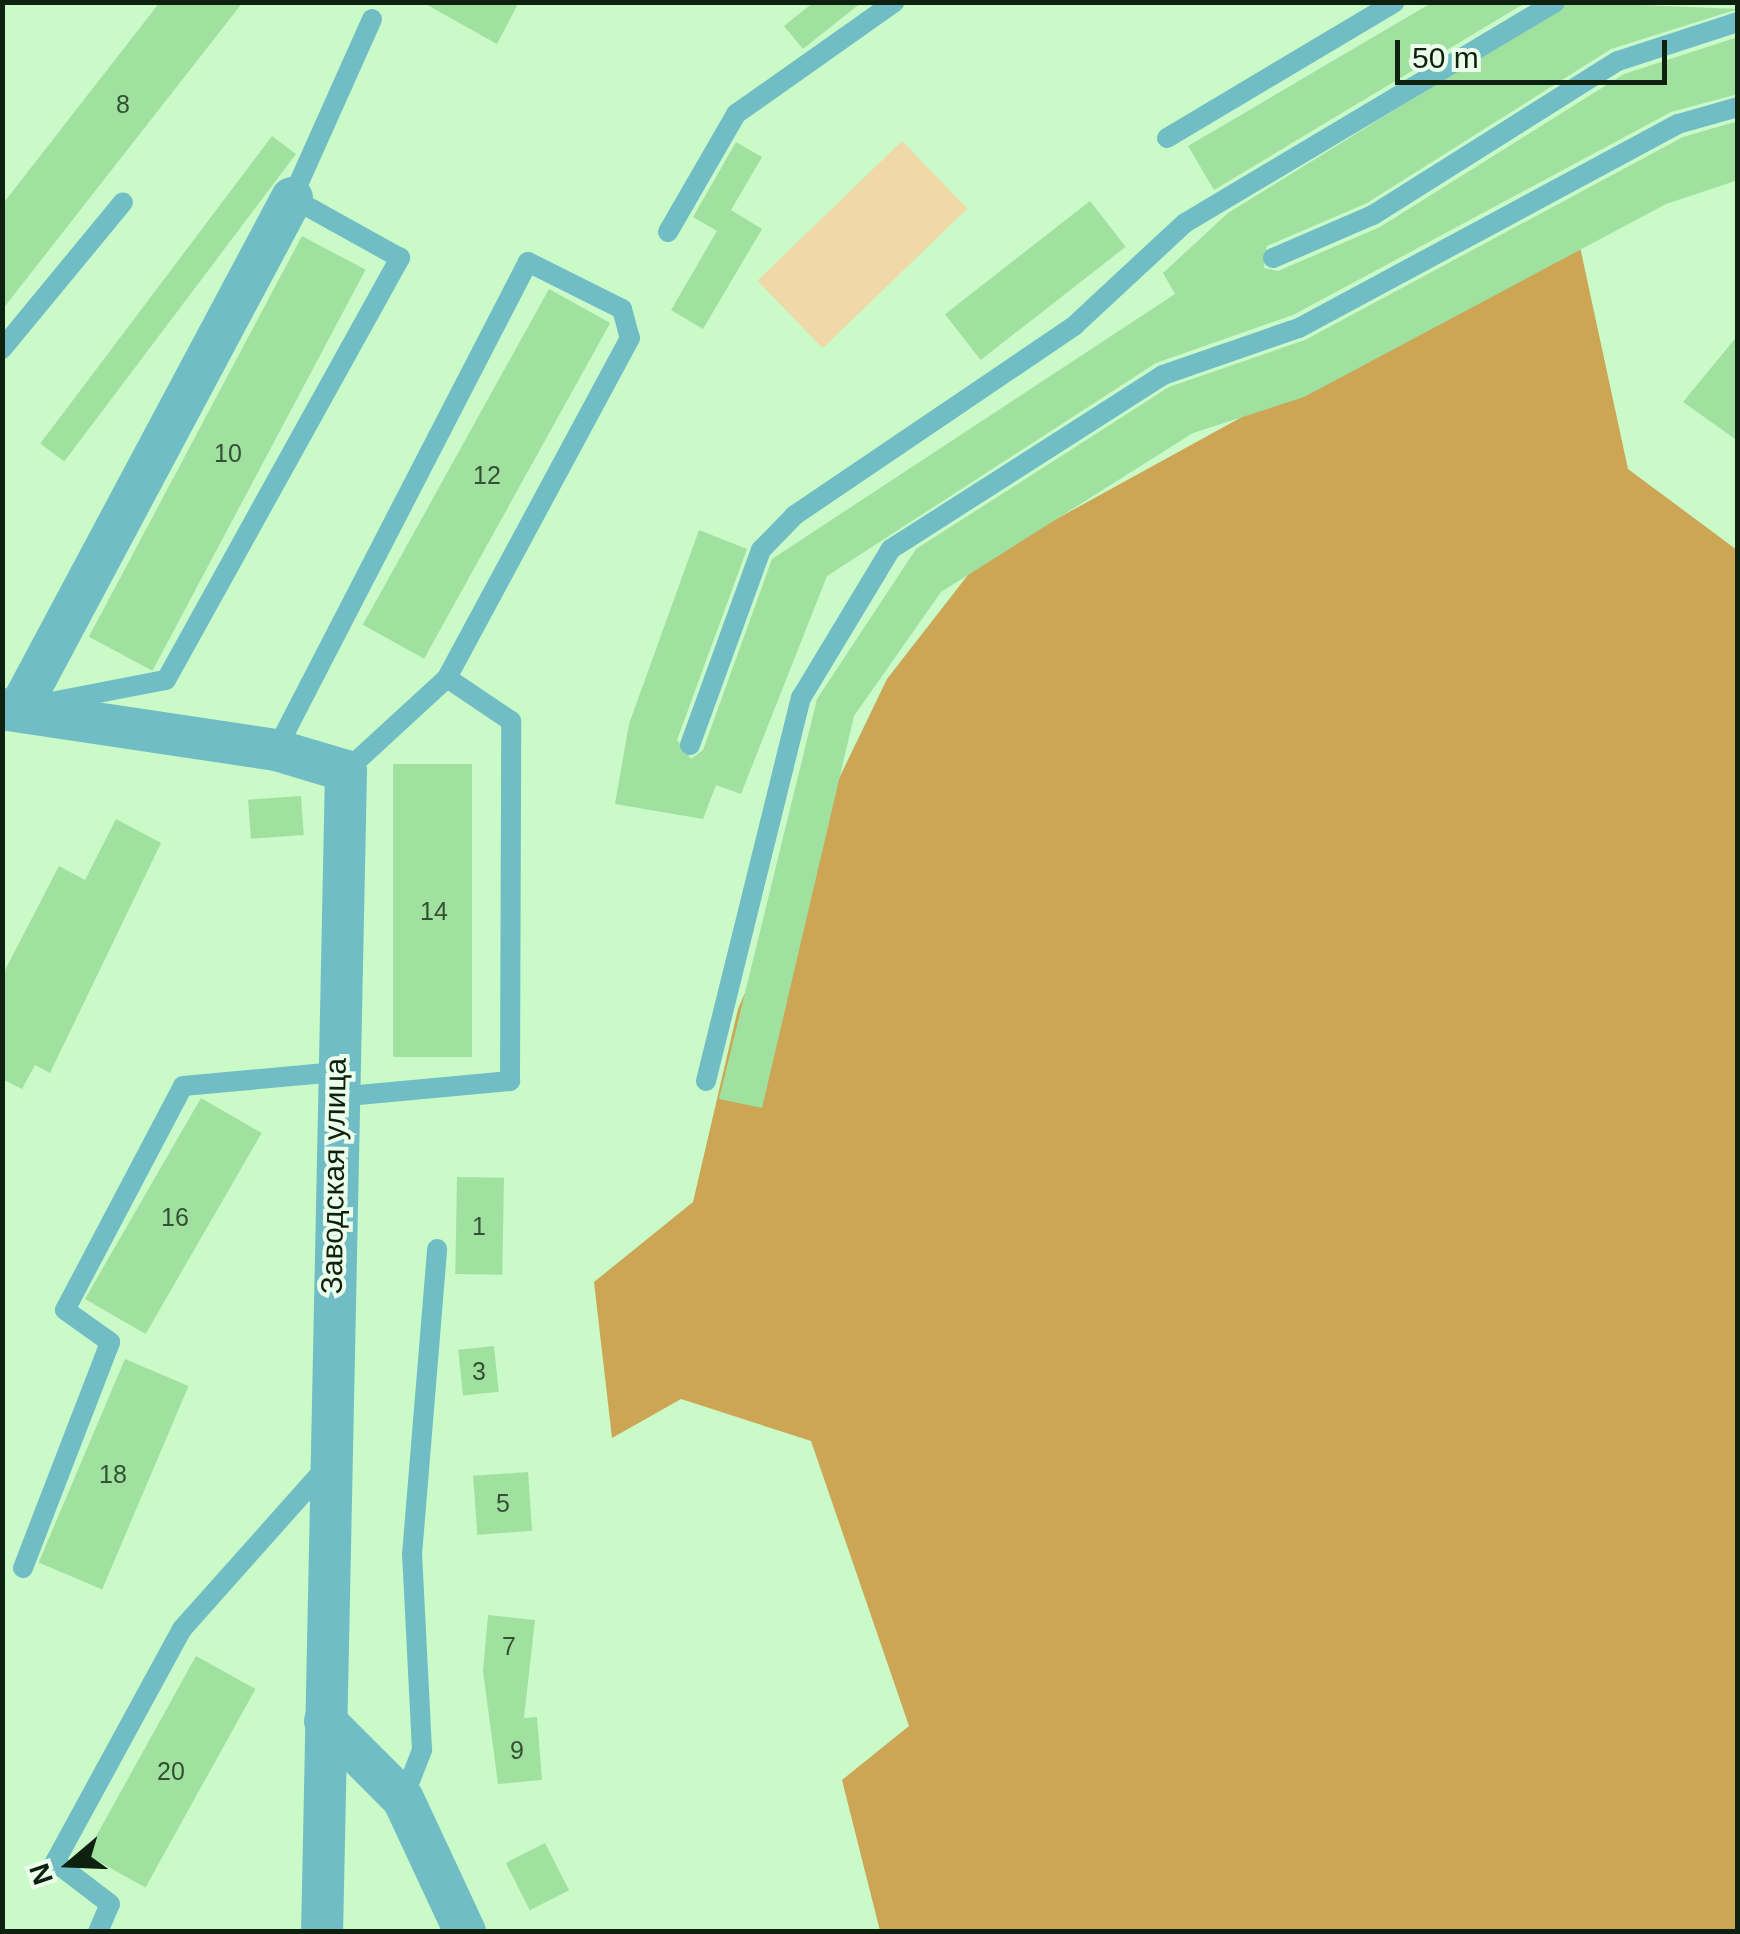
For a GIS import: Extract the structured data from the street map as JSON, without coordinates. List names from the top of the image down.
{
  "streets": {
    "street": ["Заводская улица"]
  },
  "house_numbers": [
    "8",
    "10",
    "12",
    "14",
    "16",
    "1",
    "3",
    "18",
    "5",
    "7",
    "9",
    "20"
  ],
  "scale_bar": "50 m",
  "north": "left"
}
